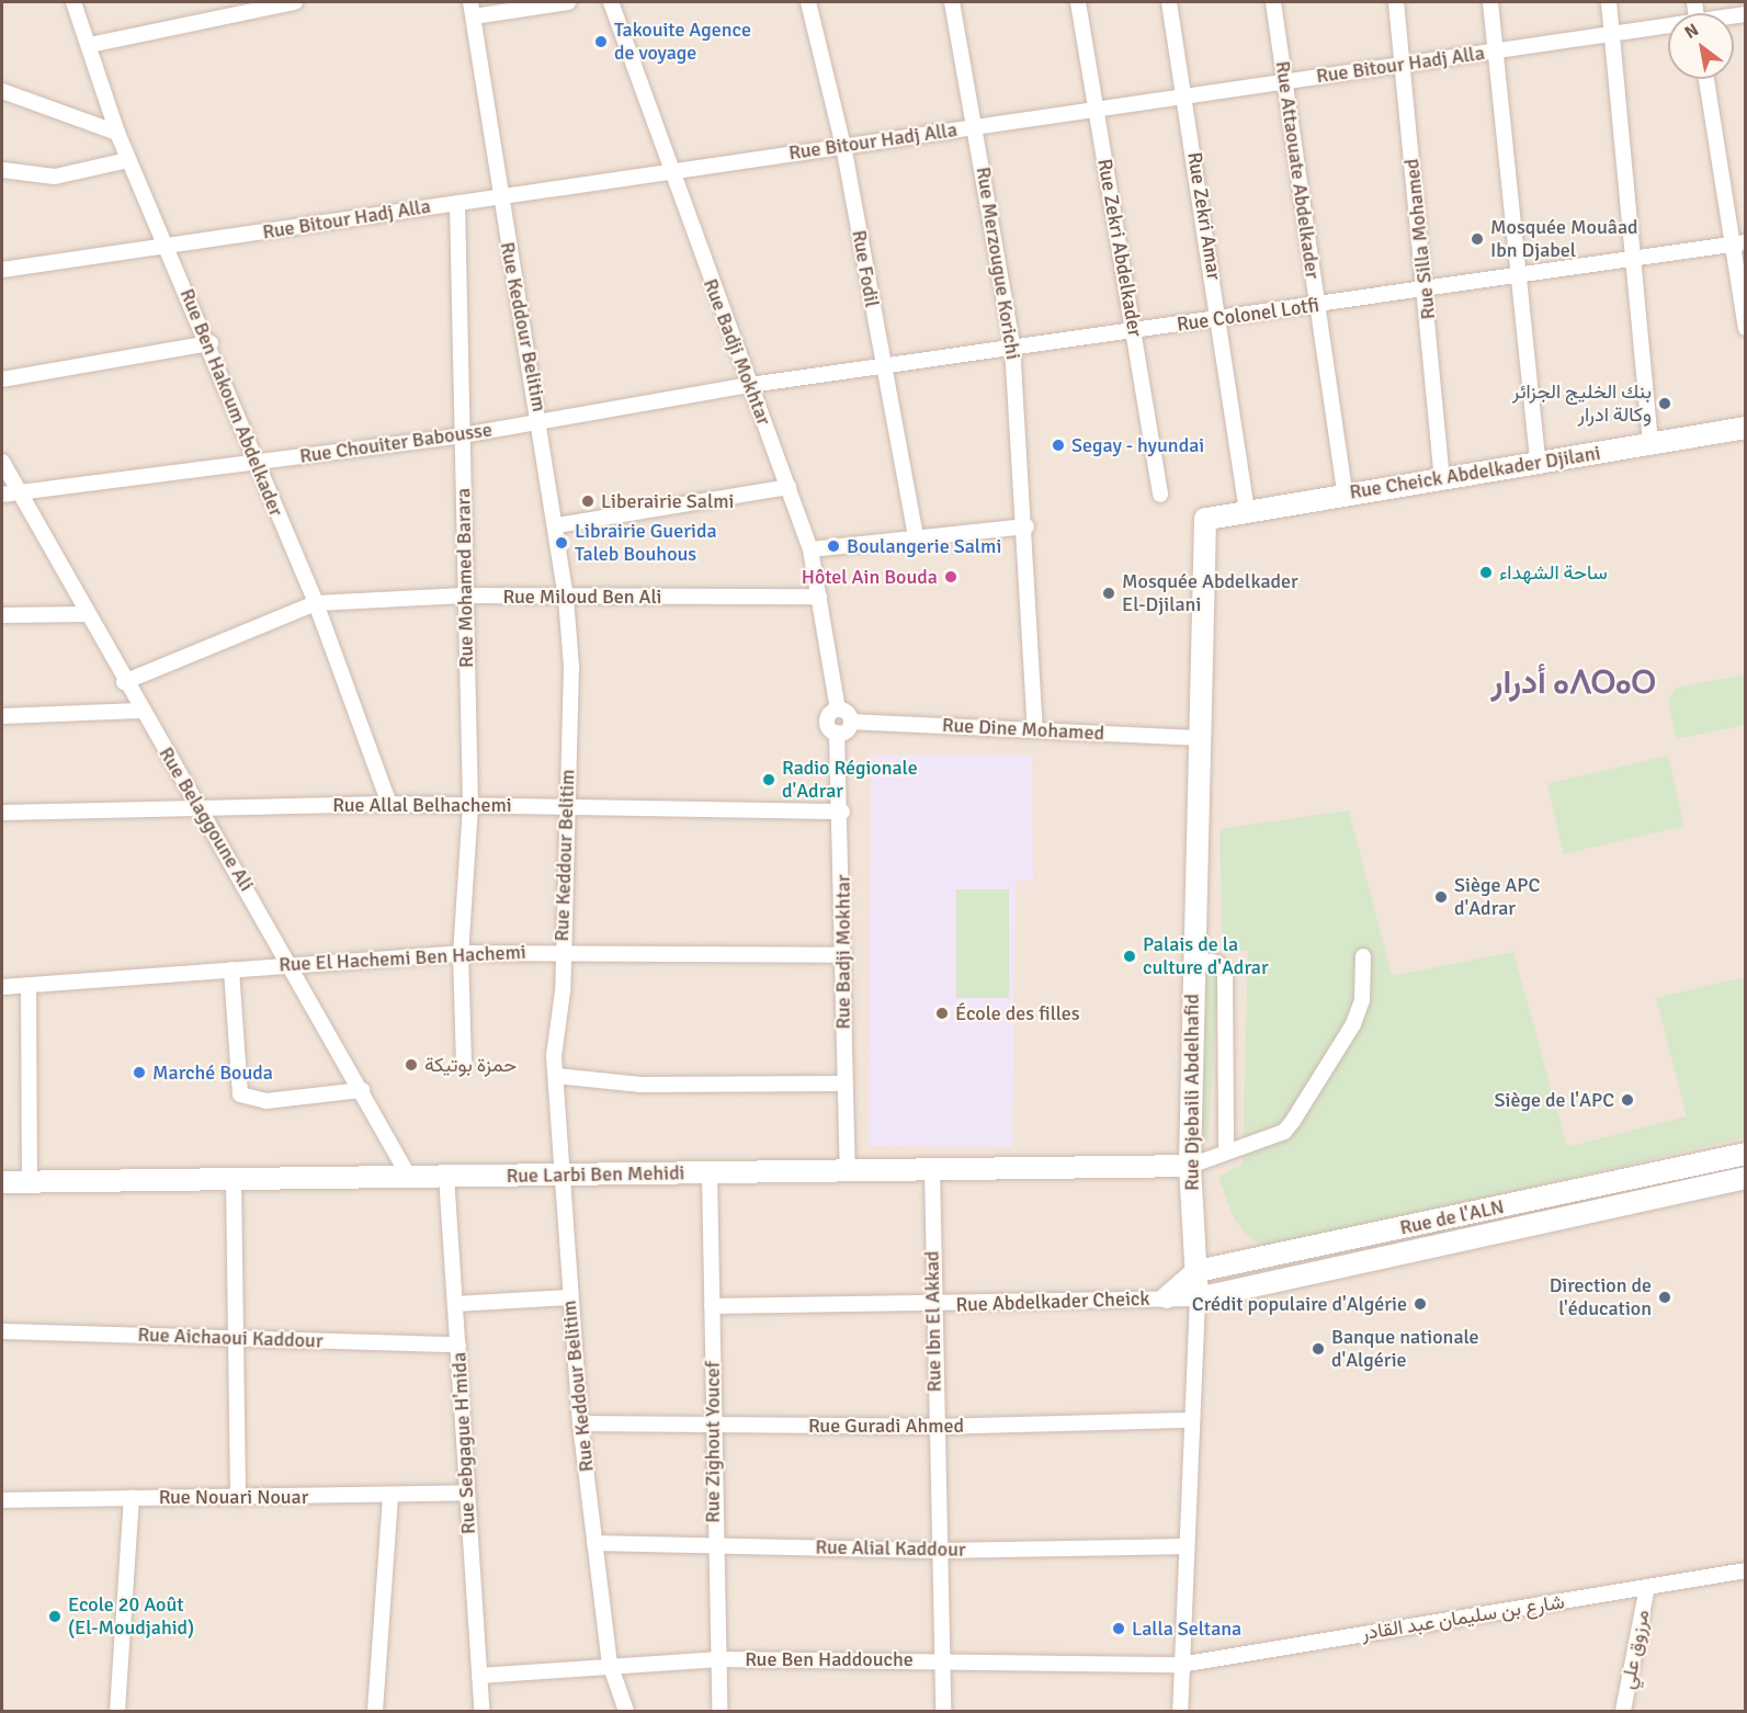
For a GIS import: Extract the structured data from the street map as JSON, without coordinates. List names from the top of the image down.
{
  "streets": {
    "street": [
      "Rue Bitour Hadj Alla",
      "Rue Attaouate Abdelkader",
      "Rue Zekri Amar",
      "Rue Silla Mohamed",
      "Rue Zekri Abdelkader",
      "Rue Merzougue Korichi",
      "Rue Fodil",
      "Rue Colonel Lotfi",
      "Rue Keddour Belitim",
      "Rue Badji Mokhtar",
      "Rue Ben Hakoum Abdelkader",
      "Rue Chouiter Babousse",
      "Rue Cheick Abdelkader Djilani",
      "Rue Mohamed Barara",
      "Rue Miloud Ben Ali",
      "Rue Dine Mohamed",
      "Rue Allal Belhachemi",
      "Rue Belaggoune Ali",
      "Rue El Hachemi Ben Hachemi",
      "Rue Djebaili Abdelhafid",
      "Rue Larbi Ben Mehidi",
      "Rue de l'ALN",
      "Rue Abdelkader Cheick",
      "Rue Ibn El Akkad",
      "Rue Aichaoui Kaddour",
      "Rue Guradi Ahmed",
      "Rue Zighout Youcef",
      "Rue Sebgague H'mida",
      "Rue Nouari Nouar",
      "Rue Alial Kaddour",
      "شارع بن سليمان عبد القادر",
      "مرزوق علي",
      "Rue Ben Haddouche"
    ]
  },
  "crossings": [
    ["Rue Bitour Hadj Alla", "Rue Attaouate Abdelkader"],
    ["Rue Bitour Hadj Alla", "Rue Zekri Amar"],
    ["Rue Bitour Hadj Alla", "Rue Silla Mohamed"],
    ["Rue Bitour Hadj Alla", "Rue Zekri Abdelkader"],
    ["Rue Bitour Hadj Alla", "Rue Merzougue Korichi"],
    ["Rue Bitour Hadj Alla", "Rue Fodil"],
    ["Rue Bitour Hadj Alla", "Rue Keddour Belitim"],
    ["Rue Bitour Hadj Alla", "Rue Badji Mokhtar"],
    ["Rue Bitour Hadj Alla", "Rue Ben Hakoum Abdelkader"],
    ["Rue Bitour Hadj Alla", "Rue Mohamed Barara"],
    ["Rue Attaouate Abdelkader", "Rue Colonel Lotfi"],
    ["Rue Attaouate Abdelkader", "Rue Cheick Abdelkader Djilani"],
    ["Rue Zekri Amar", "Rue Colonel Lotfi"],
    ["Rue Zekri Amar", "Rue Cheick Abdelkader Djilani"],
    ["Rue Silla Mohamed", "Rue Colonel Lotfi"],
    ["Rue Silla Mohamed", "Rue Cheick Abdelkader Djilani"],
    ["Rue Zekri Abdelkader", "Rue Colonel Lotfi"],
    ["Rue Merzougue Korichi", "Rue Colonel Lotfi"],
    ["Rue Merzougue Korichi", "Rue Dine Mohamed"],
    ["Rue Fodil", "Rue Colonel Lotfi"],
    ["Rue Colonel Lotfi", "Rue Badji Mokhtar"],
    ["Rue Colonel Lotfi", "Rue Chouiter Babousse"],
    ["Rue Keddour Belitim", "Rue Chouiter Babousse"],
    ["Rue Keddour Belitim", "Rue Miloud Ben Ali"],
    ["Rue Keddour Belitim", "Rue Allal Belhachemi"],
    ["Rue Keddour Belitim", "Rue El Hachemi Ben Hachemi"],
    ["Rue Keddour Belitim", "Rue Larbi Ben Mehidi"],
    ["Rue Keddour Belitim", "Rue Guradi Ahmed"],
    ["Rue Keddour Belitim", "Rue Alial Kaddour"],
    ["Rue Keddour Belitim", "Rue Ben Haddouche"],
    ["Rue Badji Mokhtar", "Rue Chouiter Babousse"],
    ["Rue Badji Mokhtar", "Rue Miloud Ben Ali"],
    ["Rue Badji Mokhtar", "Rue Allal Belhachemi"],
    ["Rue Badji Mokhtar", "Rue El Hachemi Ben Hachemi"],
    ["Rue Badji Mokhtar", "Rue Larbi Ben Mehidi"],
    ["Rue Ben Hakoum Abdelkader", "Rue Chouiter Babousse"],
    ["Rue Ben Hakoum Abdelkader", "Rue Miloud Ben Ali"],
    ["Rue Ben Hakoum Abdelkader", "Rue Allal Belhachemi"],
    ["Rue Chouiter Babousse", "Rue Mohamed Barara"],
    ["Rue Chouiter Babousse", "Rue Belaggoune Ali"],
    ["Rue Cheick Abdelkader Djilani", "Rue Djebaili Abdelhafid"],
    ["Rue Mohamed Barara", "Rue Miloud Ben Ali"],
    ["Rue Mohamed Barara", "Rue Allal Belhachemi"],
    ["Rue Mohamed Barara", "Rue El Hachemi Ben Hachemi"],
    ["Rue Miloud Ben Ali", "Rue Belaggoune Ali"],
    ["Rue Dine Mohamed", "Rue Djebaili Abdelhafid"],
    ["Rue Allal Belhachemi", "Rue Belaggoune Ali"],
    ["Rue Belaggoune Ali", "Rue El Hachemi Ben Hachemi"],
    ["Rue Belaggoune Ali", "Rue Larbi Ben Mehidi"],
    ["Rue Djebaili Abdelhafid", "Rue Larbi Ben Mehidi"],
    ["Rue Djebaili Abdelhafid", "Rue de l'ALN"],
    ["Rue Djebaili Abdelhafid", "Rue Abdelkader Cheick"],
    ["Rue Djebaili Abdelhafid", "Rue Guradi Ahmed"],
    ["Rue Djebaili Abdelhafid", "Rue Alial Kaddour"],
    ["Rue Djebaili Abdelhafid", "شارع بن سليمان عبد القادر"],
    ["Rue Djebaili Abdelhafid", "Rue Ben Haddouche"],
    ["Rue Larbi Ben Mehidi", "Rue Ibn El Akkad"],
    ["Rue Larbi Ben Mehidi", "Rue Zighout Youcef"],
    ["Rue Larbi Ben Mehidi", "Rue Sebgague H'mida"],
    ["Rue de l'ALN", "Rue Abdelkader Cheick"],
    ["Rue Abdelkader Cheick", "Rue Ibn El Akkad"],
    ["Rue Abdelkader Cheick", "Rue Zighout Youcef"],
    ["Rue Ibn El Akkad", "Rue Guradi Ahmed"],
    ["Rue Ibn El Akkad", "Rue Alial Kaddour"],
    ["Rue Ibn El Akkad", "Rue Ben Haddouche"],
    ["Rue Aichaoui Kaddour", "Rue Sebgague H'mida"],
    ["Rue Guradi Ahmed", "Rue Zighout Youcef"],
    ["Rue Zighout Youcef", "Rue Alial Kaddour"],
    ["Rue Zighout Youcef", "Rue Ben Haddouche"],
    ["Rue Sebgague H'mida", "Rue Nouari Nouar"],
    ["Rue Sebgague H'mida", "Rue Ben Haddouche"],
    ["شارع بن سليمان عبد القادر", "مرزوق علي"],
    ["شارع بن سليمان عبد القادر", "Rue Ben Haddouche"]
  ],
  "districts": ["أدرار ⴰⴷⵔⴰⵔ"],
  "places": [
    "Takouite Agence de voyage",
    "Mosquée Mouâad Ibn Djabel",
    "بنك الخليج الجزائر وكالة ادرار",
    "Segay - hyundai",
    "Liberairie Salmi",
    "Librairie Guerida Taleb Bouhous",
    "Boulangerie Salmi",
    "ساحة الشهداء",
    "Hôtel Ain Bouda",
    "Mosquée Abdelkader El-Djilani",
    "Radio Régionale d'Adrar",
    "Siège APC d'Adrar",
    "Palais de la culture d'Adrar",
    "École des filles",
    "حمزة بوتيكة",
    "Marché Bouda",
    "Siège de l'APC",
    "Direction de l'éducation",
    "Crédit populaire d'Algérie",
    "Banque nationale d'Algérie",
    "Ecole 20 Août (El-Moudjahid)",
    "Lalla Seltana"
  ],
  "north": "top left"
}
